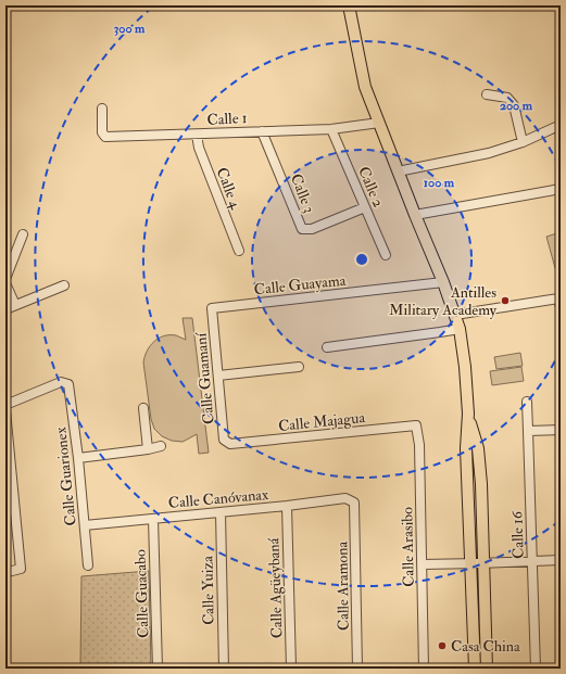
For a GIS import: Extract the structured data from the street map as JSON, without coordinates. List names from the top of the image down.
{
  "streets": {
    "street": [
      "Calle 1",
      "Calle 2",
      "Calle 4",
      "Calle 3",
      "Calle Guayama",
      "Calle Guamaní",
      "Calle Majagua",
      "Calle Guarionex",
      "Calle Canóvanax",
      "Calle 16",
      "Calle Arasibo",
      "Calle Aramona",
      "Calle Agüeybaná",
      "Calle Yuiza",
      "Calle Guacabo"
    ]
  },
  "crossings": [
    ["Calle 1", "Calle 2"],
    ["Calle 1", "Calle 4"],
    ["Calle 1", "Calle 3"],
    ["Calle 2", "Calle 3"],
    ["Calle Guayama", "Calle Guamaní"],
    ["Calle Guamaní", "Calle Majagua"],
    ["Calle Majagua", "Calle Arasibo"],
    ["Calle Guarionex", "Calle Canóvanax"],
    ["Calle Canóvanax", "Calle Aramona"],
    ["Calle Canóvanax", "Calle Agüeybaná"],
    ["Calle Canóvanax", "Calle Yuiza"],
    ["Calle Canóvanax", "Calle Guacabo"]
  ],
  "places": ["Antilles Military Academy", "Casa China"],
  "rings": ["300 m", "200 m", "100 m"]
}
